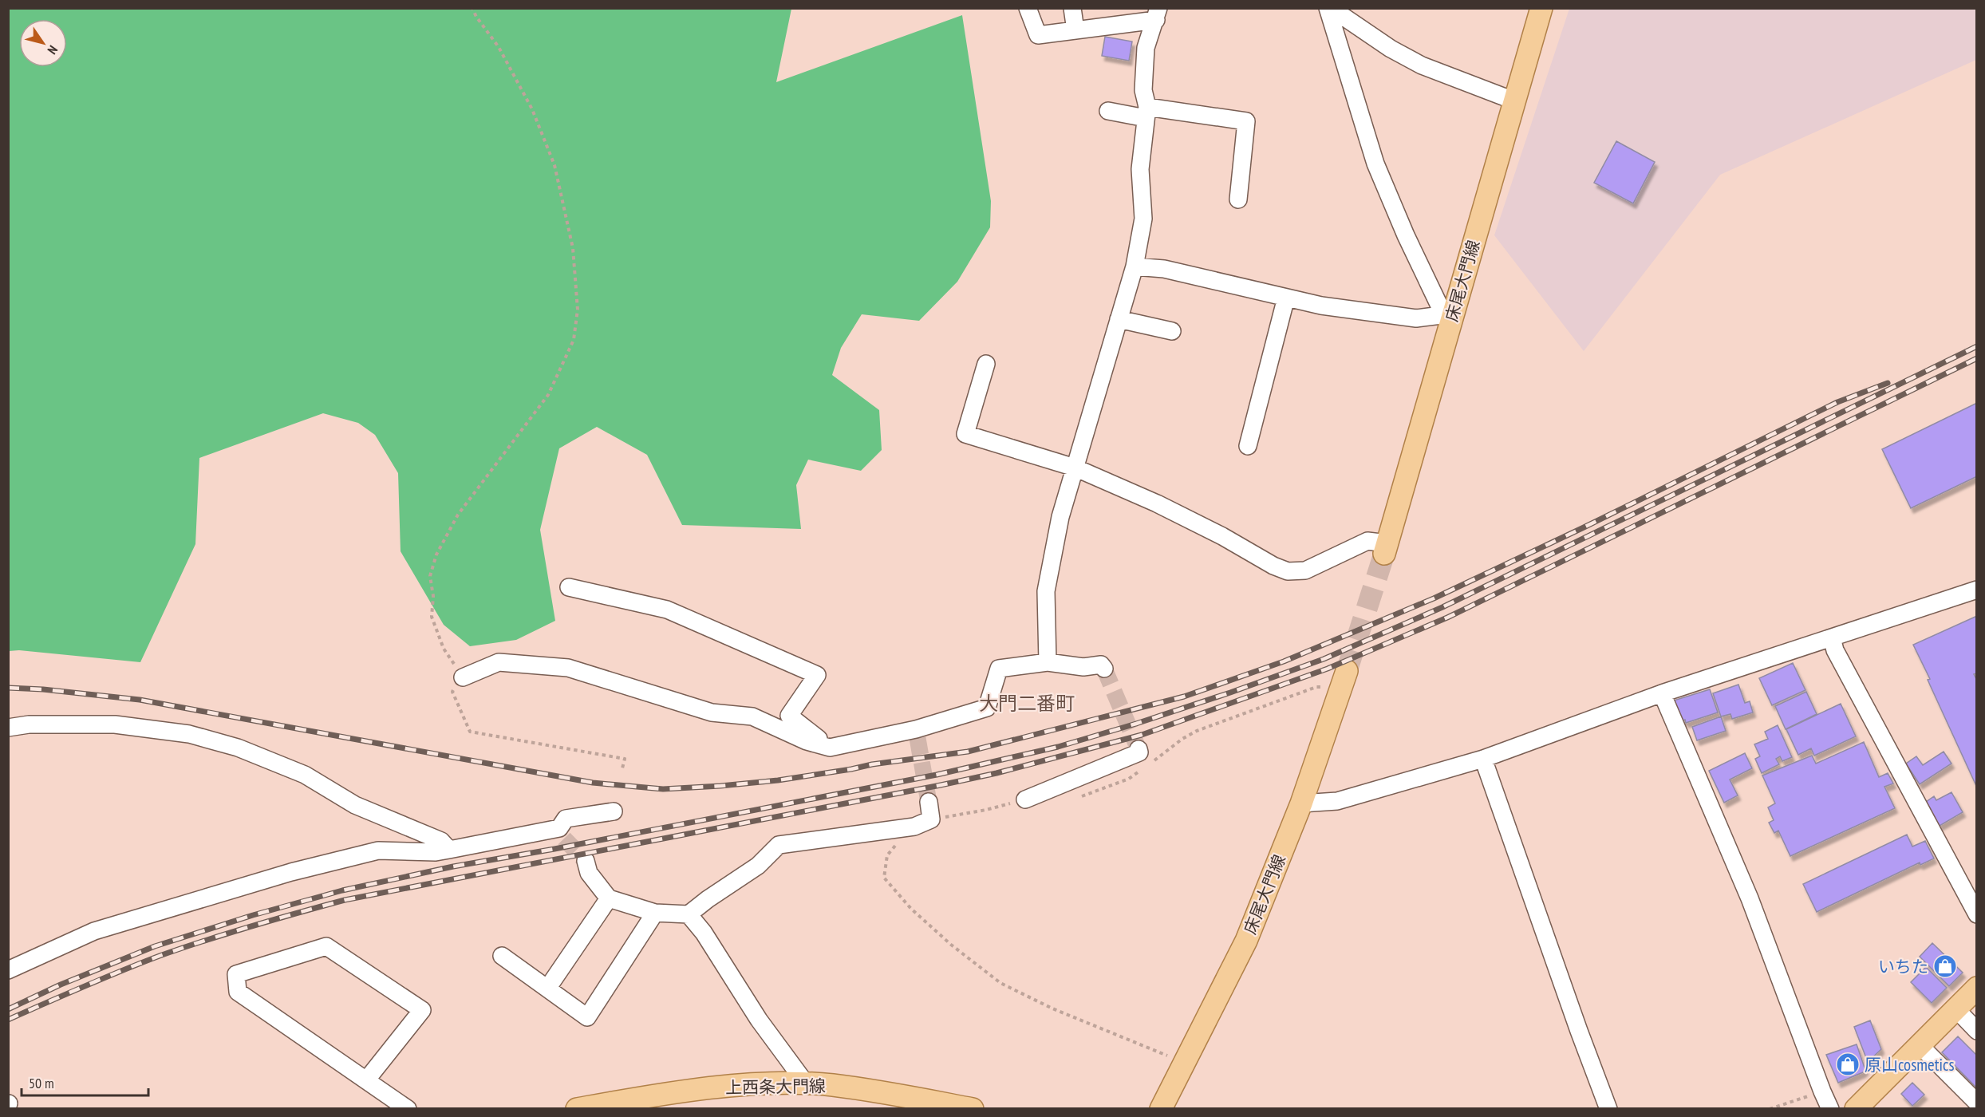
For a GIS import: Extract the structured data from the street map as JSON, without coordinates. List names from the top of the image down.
{
  "streets": {
    "main road": ["床尾大門線", "上西条大門線"]
  },
  "districts": ["大門二番町"],
  "places": {
    "shop": ["いちた", "原山cosmetics"]
  },
  "scale_bar": "50 m",
  "north": "bottom right"
}
